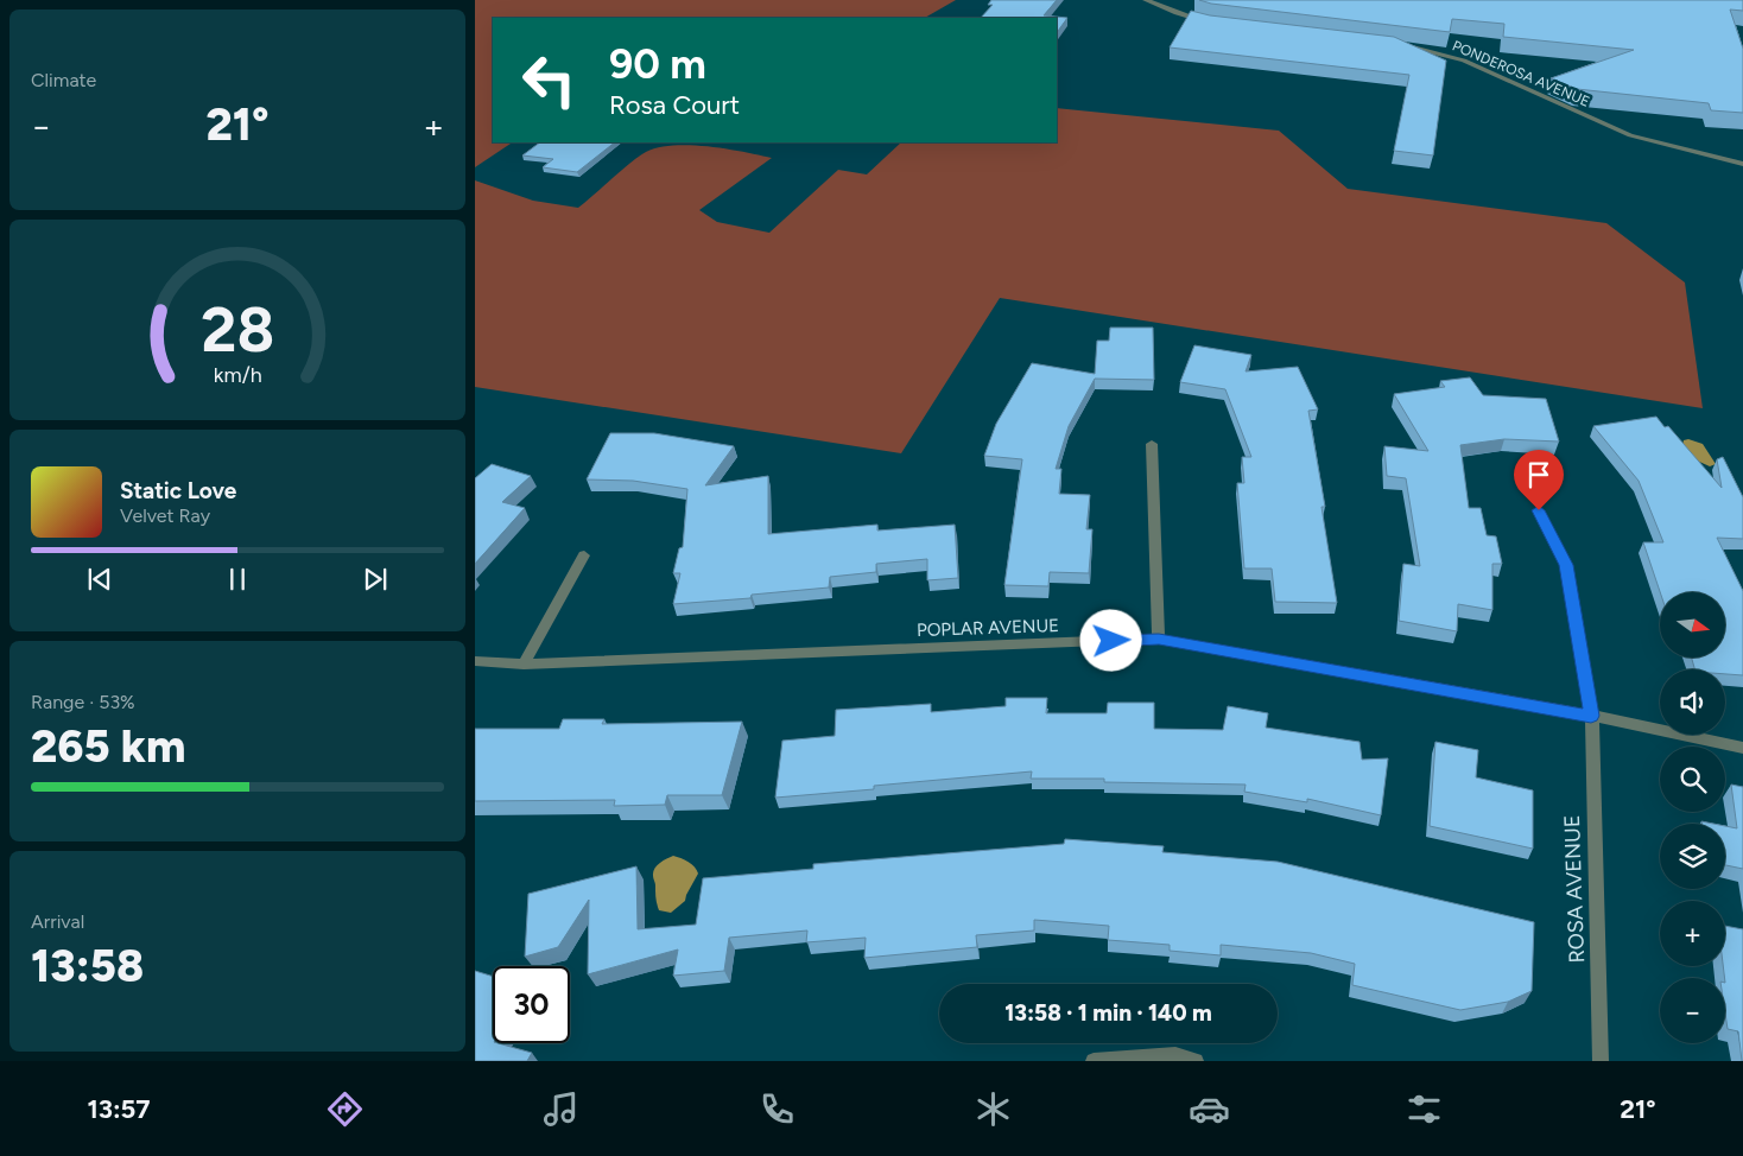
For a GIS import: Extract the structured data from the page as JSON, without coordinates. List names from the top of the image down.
{
  "streets": {
    "street": ["PONDEROSA AVENUE", "POPLAR AVENUE", "ROSA AVENUE"]
  },
  "crossings": [
    ["POPLAR AVENUE", "ROSA AVENUE"]
  ],
  "north": "right",
  "page": {
    "tile": [
      "Climate",
      ["Range · 53%", "265 km"],
      ["Arrival", "13:58"]
    ],
    "turn": ["90 m", "Rosa Court"],
    "heat": ["−", "21°", "+"],
    "song": ["Static Love", "Velvet Ray"],
    "map_buttons": ["+", "−"],
    "limit": "30",
    "trip": "13:58 · 1 min · 140 m",
    "tabs": ["13:57", "21°"],
    "gauge": ["28", "km/h"]
  }
}
